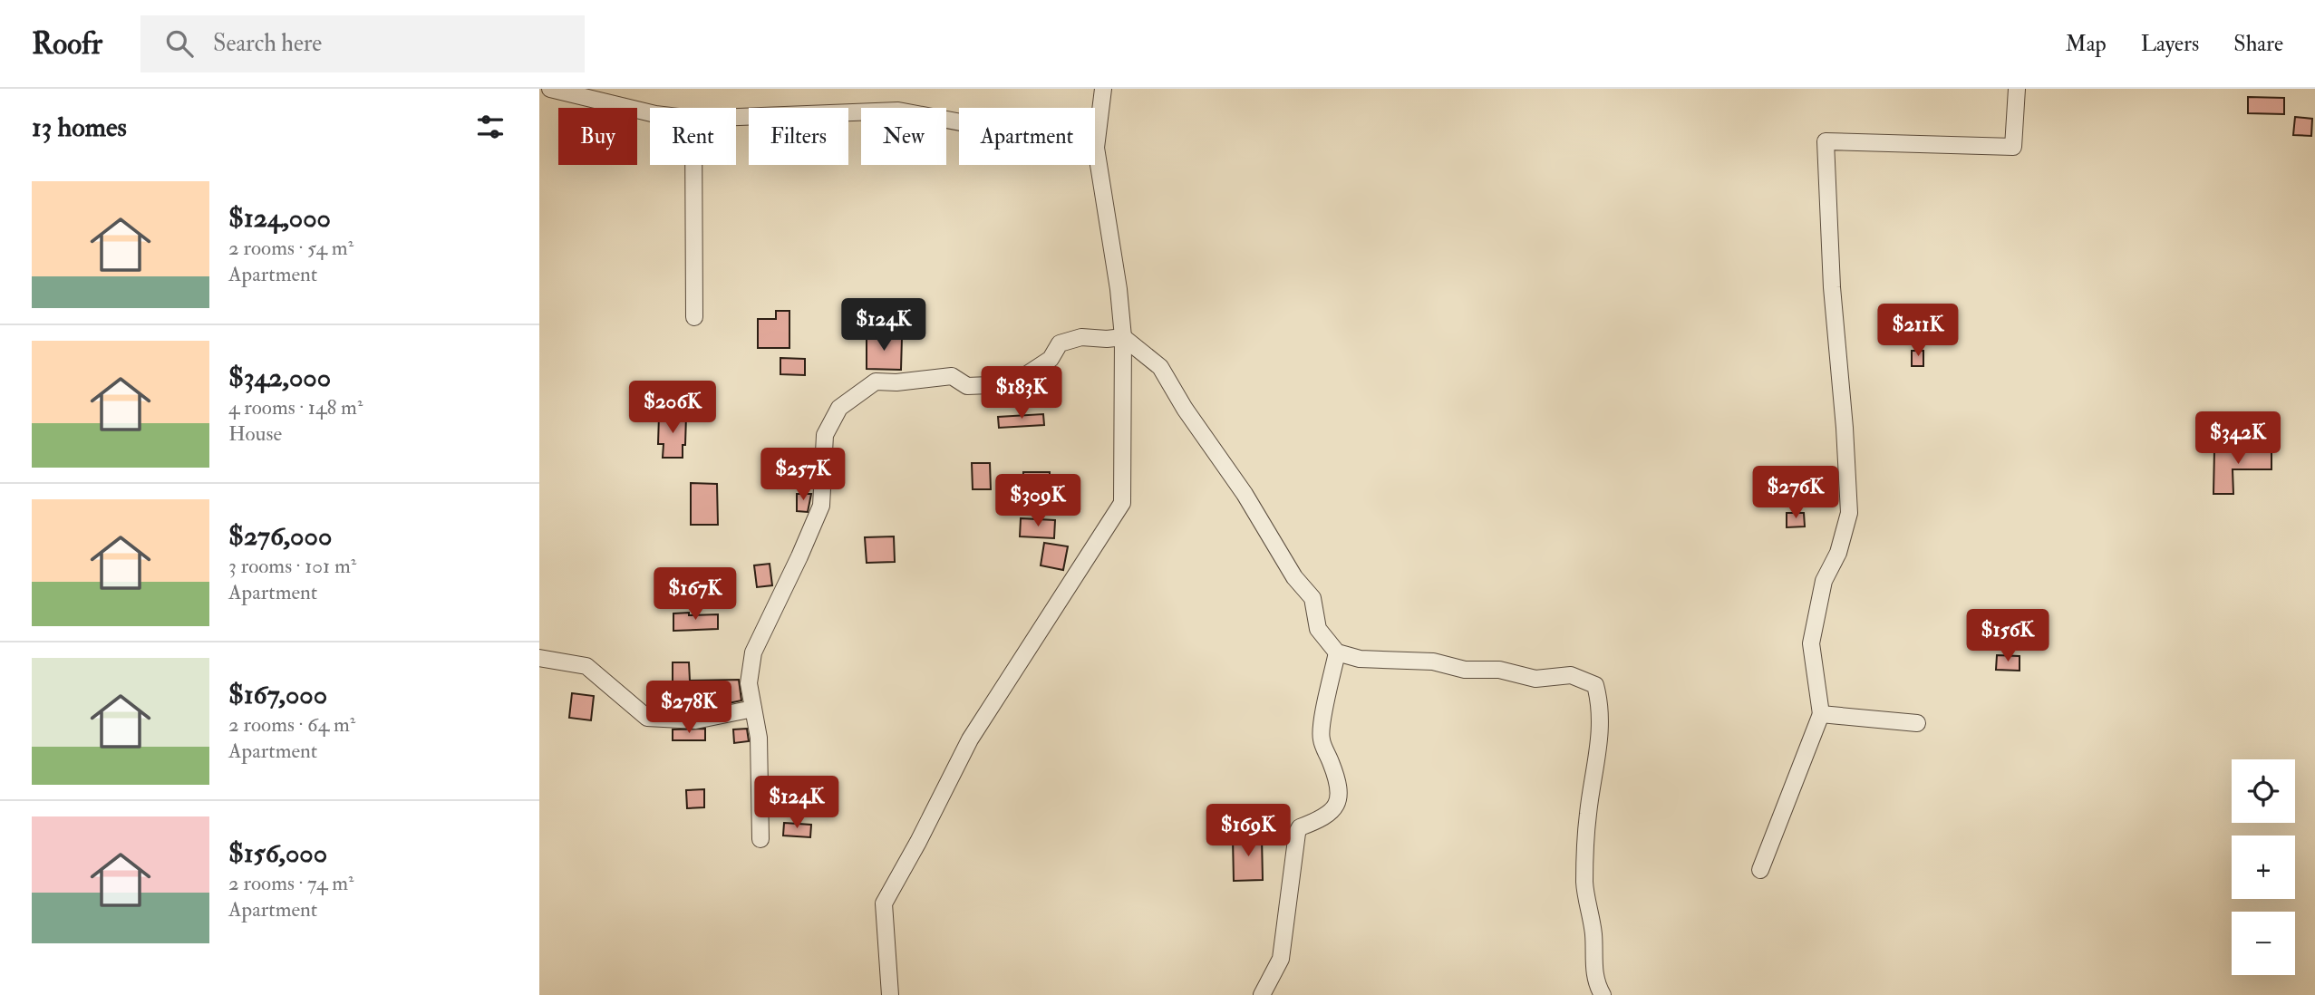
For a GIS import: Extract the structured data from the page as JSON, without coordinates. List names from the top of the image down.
{
  "page": {
    "header": "Roofr",
    "search": "Search here",
    "nav": ["Map", "Layers", "Share"],
    "heading": "13 homes",
    "chip": [
      "Buy",
      "Rent",
      "Filters",
      "New",
      "Apartment"
    ],
    "list": [
      {
        "name": "$124,000",
        "note": "2 rooms · 54 m² · Apartment"
      },
      {
        "name": "$342,000",
        "note": "4 rooms · 148 m² · House"
      },
      {
        "name": "$276,000",
        "note": "3 rooms · 101 m² · Apartment"
      },
      {
        "name": "$167,000",
        "note": "2 rooms · 64 m² · Apartment"
      },
      {
        "name": "$156,000",
        "note": "2 rooms · 74 m² · Apartment"
      }
    ],
    "price": [
      "$124K",
      "$211K",
      "$183K",
      "$206K",
      "$342K",
      "$257K",
      "$276K",
      "$309K",
      "$167K",
      "$156K",
      "$278K",
      "$124K",
      "$169K"
    ],
    "map_buttons": ["+", "−"]
  }
}
